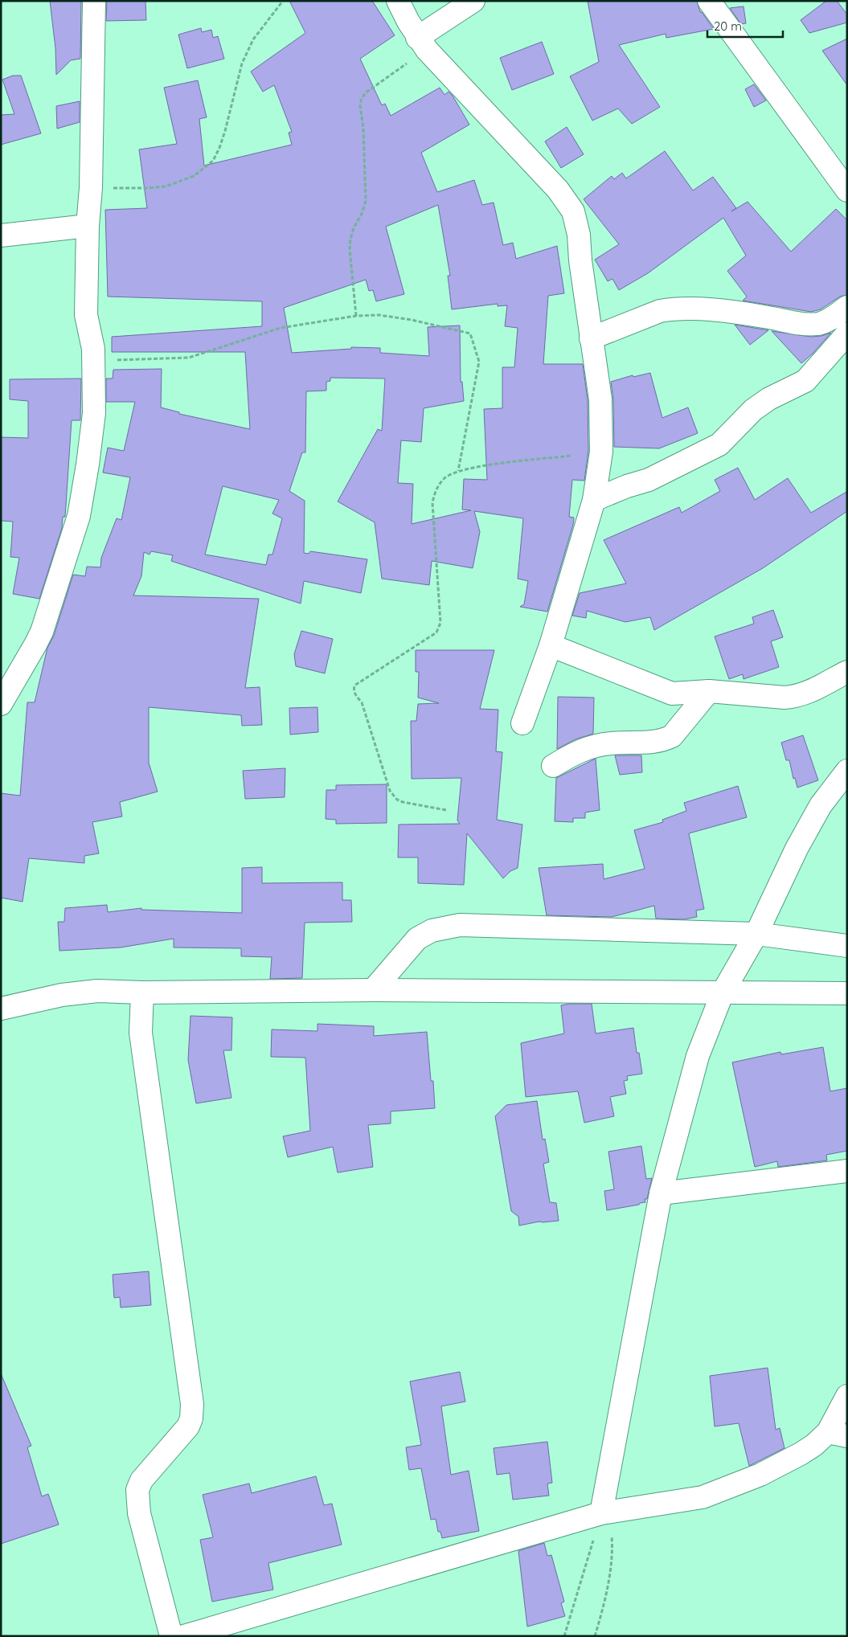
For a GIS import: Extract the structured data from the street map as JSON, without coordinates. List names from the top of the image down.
{
  "scale_bar": "20 m"
}
